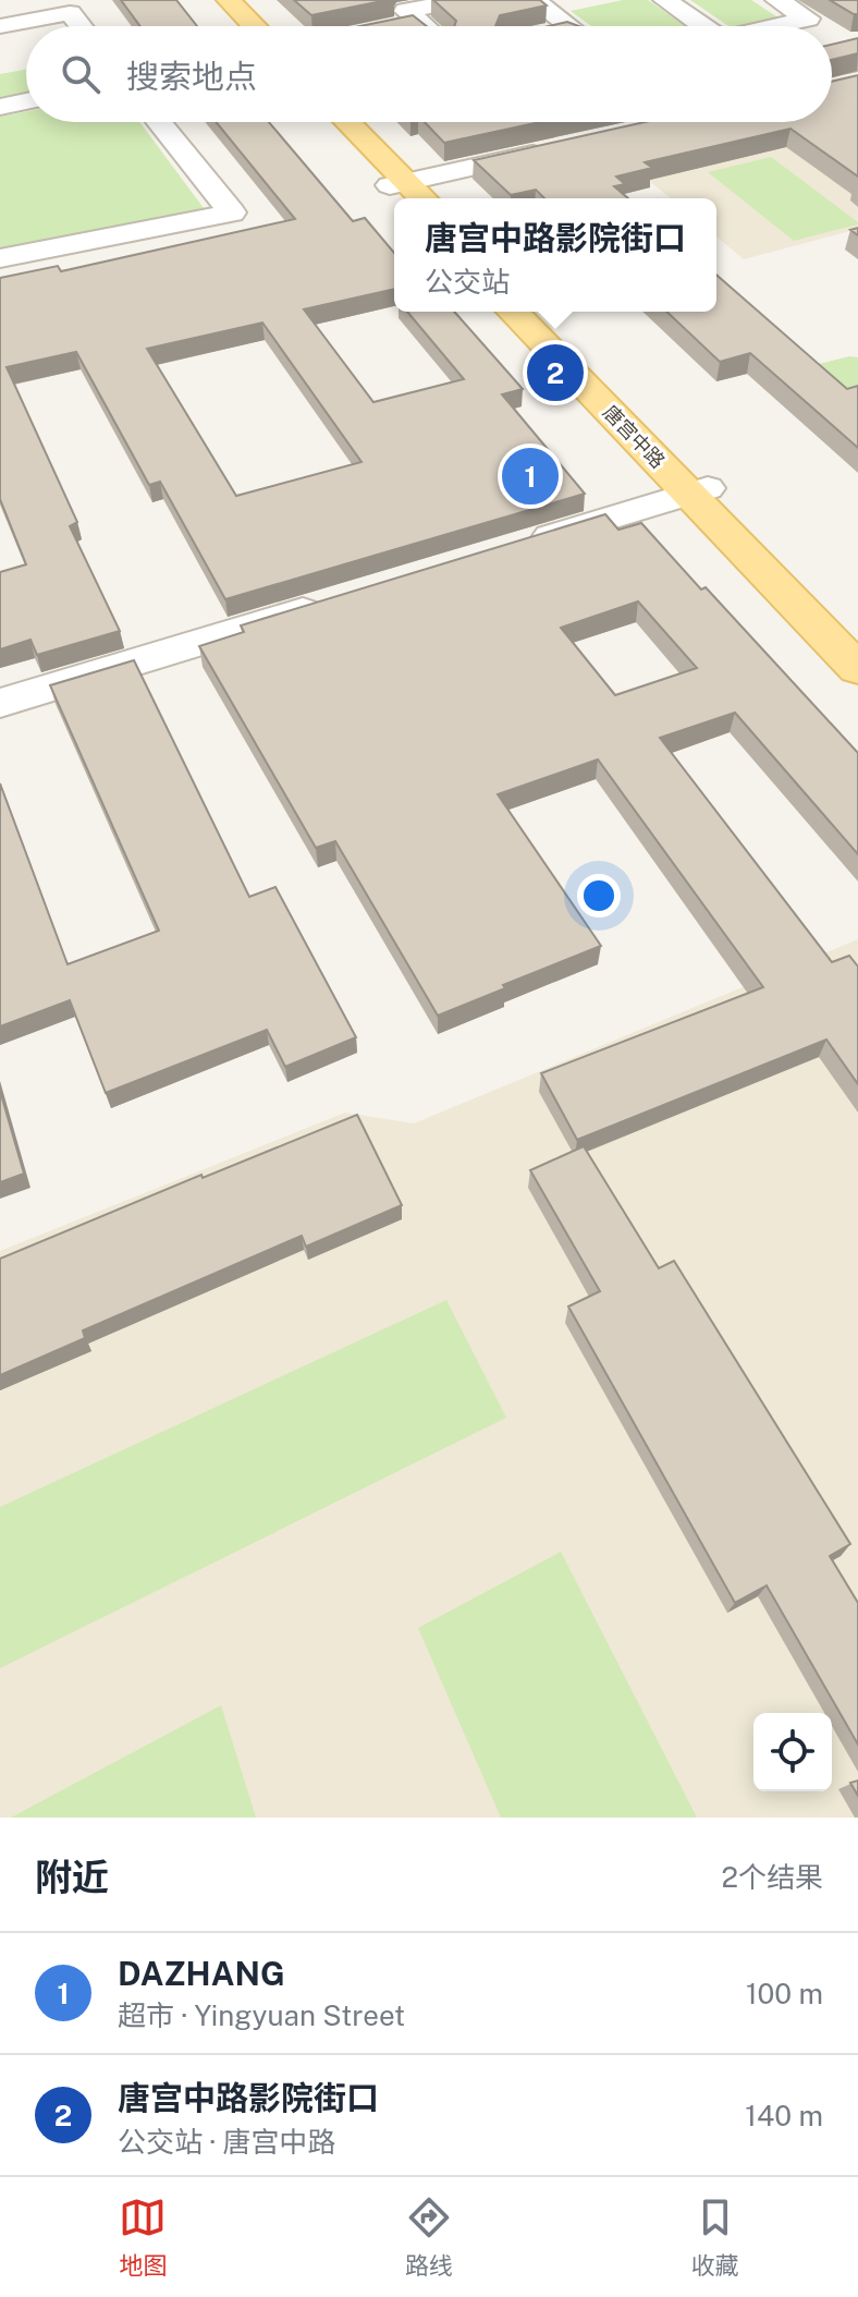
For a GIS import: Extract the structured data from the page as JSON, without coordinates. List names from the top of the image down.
{
  "streets": {
    "main road": ["唐宫中路"]
  },
  "page": {
    "search": "搜索地点",
    "popup": ["唐宫中路影院街口", "公交站"],
    "pins": ["2", "1"],
    "heading": ["附近", "2个结果"],
    "list": [
      {
        "mark": "1",
        "name": "DAZHANG",
        "note": "超市 · Yingyuan Street",
        "value": "100 m"
      },
      {
        "mark": "2",
        "name": "唐宫中路影院街口",
        "note": "公交站 · 唐宫中路",
        "value": "140 m"
      }
    ],
    "nav": ["地图", "路线", "收藏"]
  }
}
